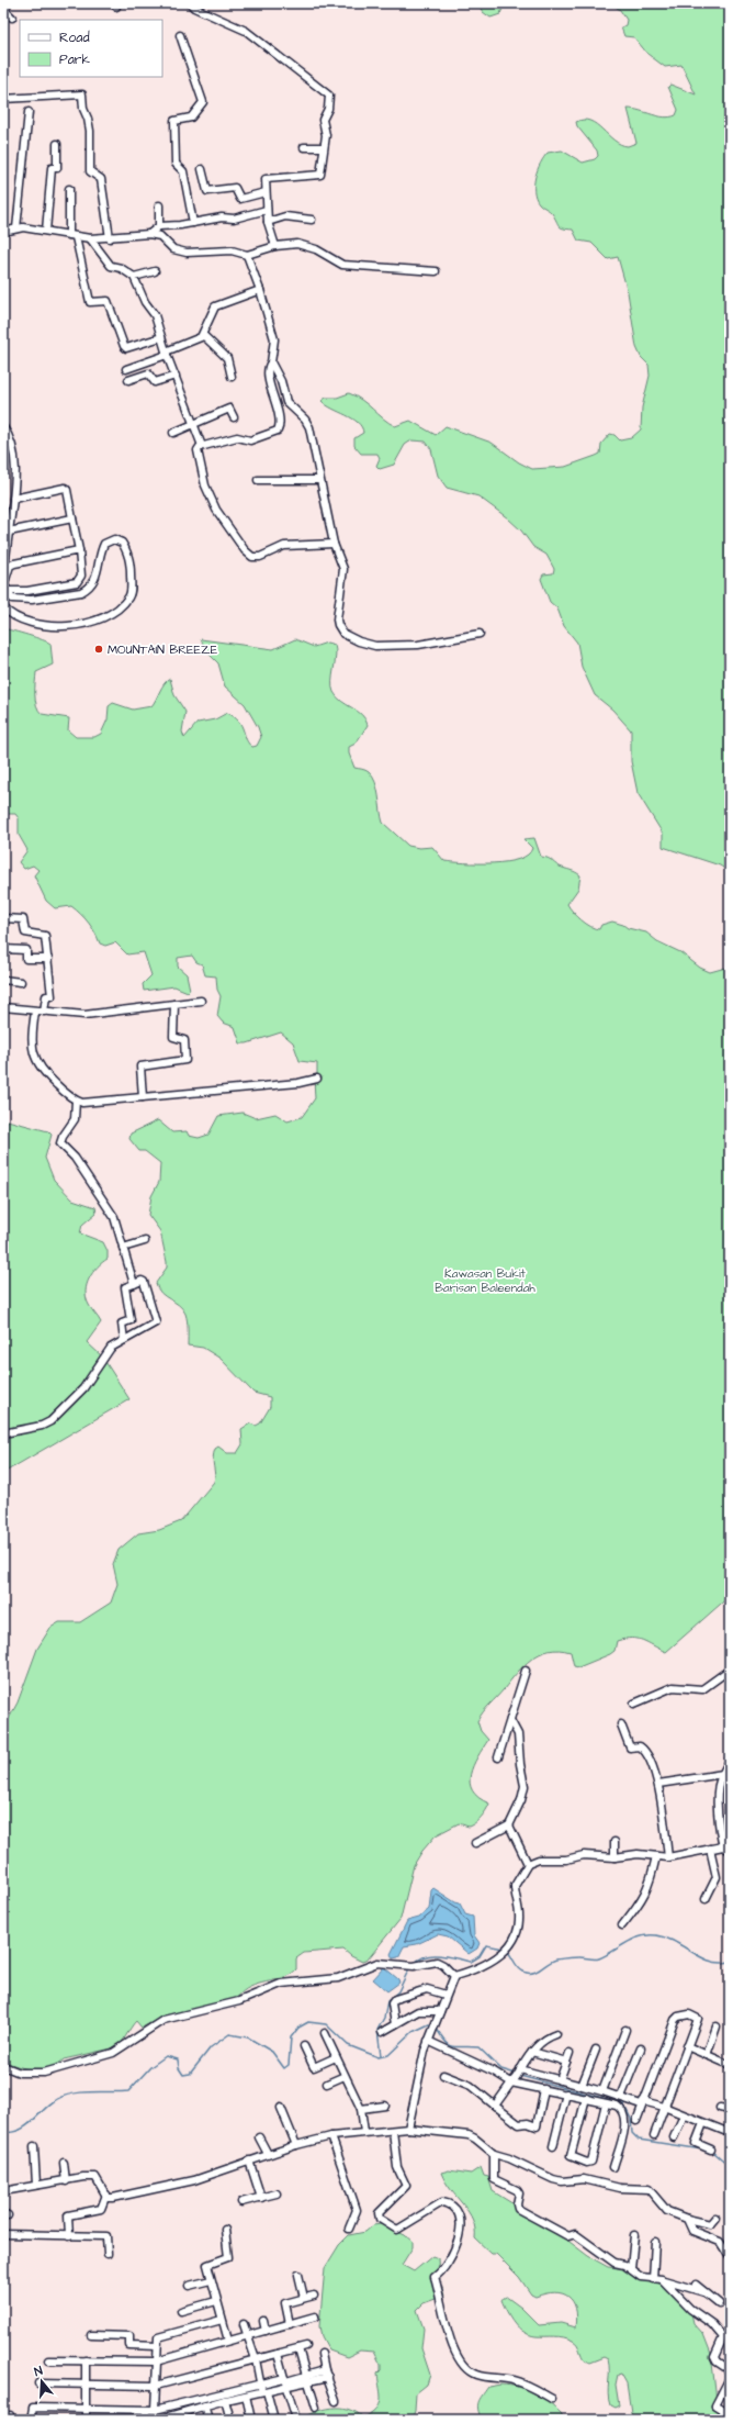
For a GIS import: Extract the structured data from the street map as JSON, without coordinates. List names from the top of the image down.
{
  "parks": ["Kawasan Bukit Barisan Baleendah"],
  "places": ["MOUNTAIN BREEZE"],
  "legend": ["Road", "Park"],
  "north": "top"
}
